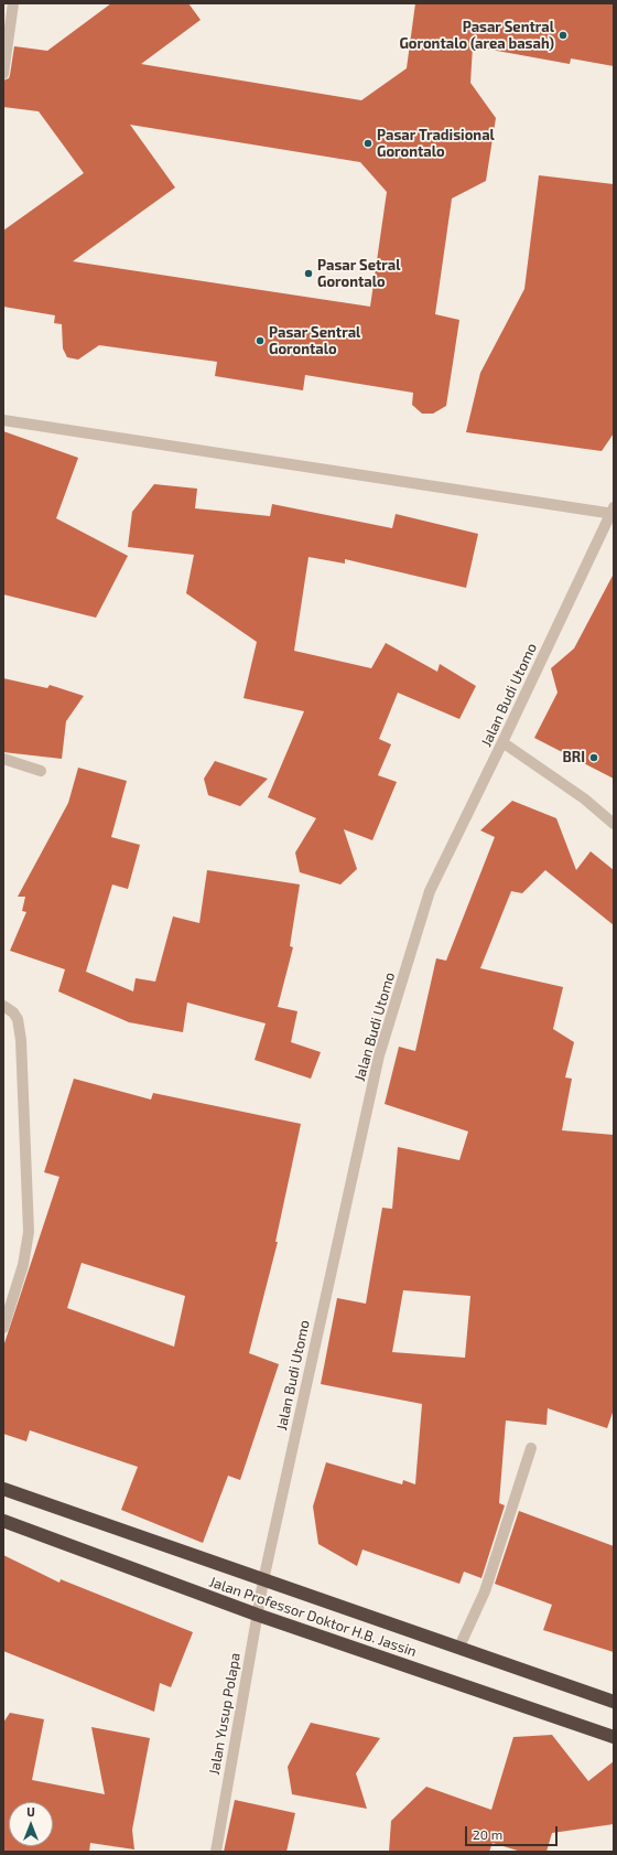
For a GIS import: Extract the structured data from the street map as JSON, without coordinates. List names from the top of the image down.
{
  "streets": {
    "highway": ["Jalan Professor Doktor H.B. Jassin"],
    "street": ["Jalan Budi Utomo", "Jalan Yusup Polapa"]
  },
  "crossings": [
    ["Jalan Budi Utomo", "Jalan Professor Doktor H.B. Jassin"],
    ["Jalan Budi Utomo", "Jalan Yusup Polapa"],
    ["Jalan Professor Doktor H.B. Jassin", "Jalan Yusup Polapa"]
  ],
  "places": [
    "Pasar Sentral Gorontalo (area basah)",
    "Pasar Tradisional Gorontalo",
    "Pasar Setral Gorontalo",
    "Pasar Sentral Gorontalo",
    "BRI"
  ],
  "scale_bar": "20 m",
  "north": "top"
}
